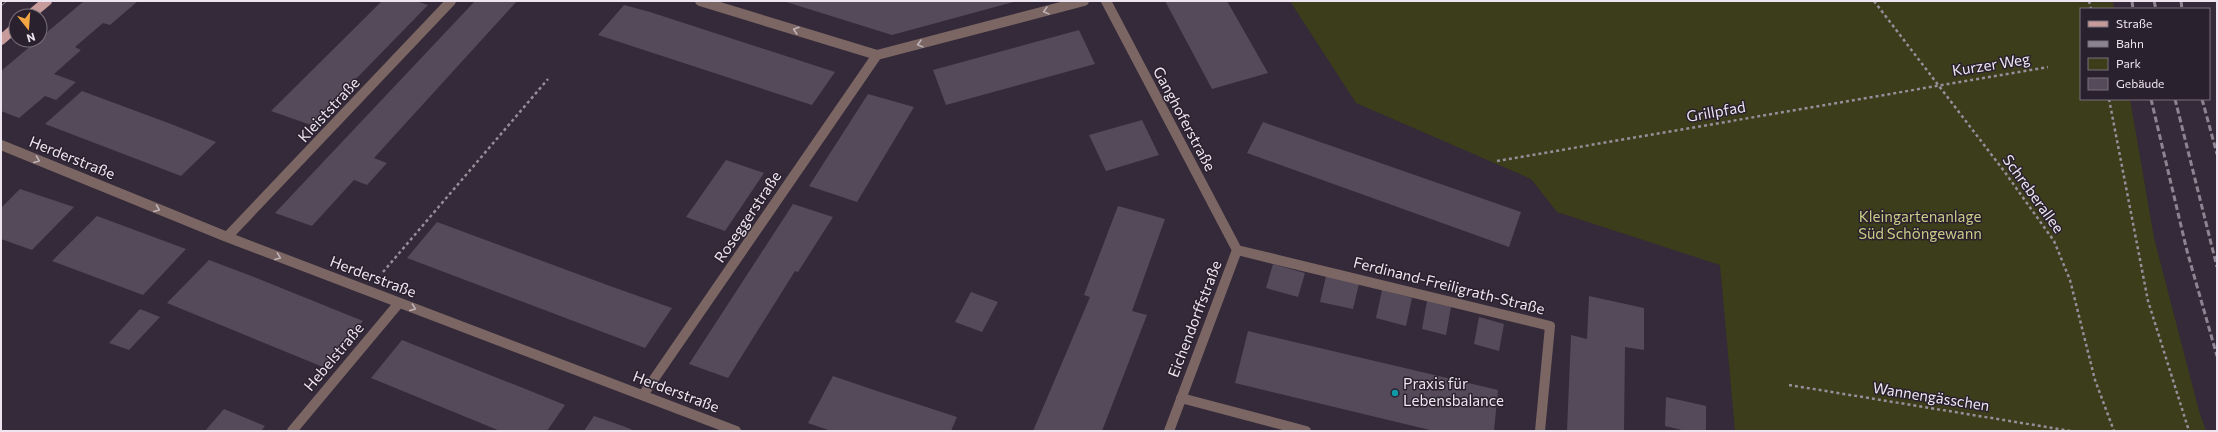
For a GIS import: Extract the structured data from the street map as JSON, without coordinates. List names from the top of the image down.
{
  "streets": {
    "street": [
      "Kleiststraße",
      "Ganghoferstraße",
      "Herderstraße",
      "Roseggerstraße",
      "Ferdinand-Freiligrath-Straße",
      "Eichendorffstraße",
      "Hebelstraße"
    ],
    "path": [
      "Kurzer Weg",
      "Grillpfad",
      "Schreberallee",
      "Wannengässchen"
    ]
  },
  "crossings": [
    ["Kurzer Weg", "Grillpfad"],
    ["Kurzer Weg", "Schreberallee"],
    ["Kleiststraße", "Herderstraße"],
    ["Grillpfad", "Schreberallee"],
    ["Ganghoferstraße", "Ferdinand-Freiligrath-Straße"],
    ["Ganghoferstraße", "Eichendorffstraße"],
    ["Herderstraße", "Roseggerstraße"],
    ["Herderstraße", "Hebelstraße"],
    ["Ferdinand-Freiligrath-Straße", "Eichendorffstraße"]
  ],
  "one_way": ["Herderstraße"],
  "parks": ["Kleingartenanlage Süd Schöngewann"],
  "places": ["Praxis für Lebensbalance"],
  "legend": [
    "Straße",
    "Bahn",
    "Park",
    "Gebäude"
  ],
  "north": "bottom"
}
